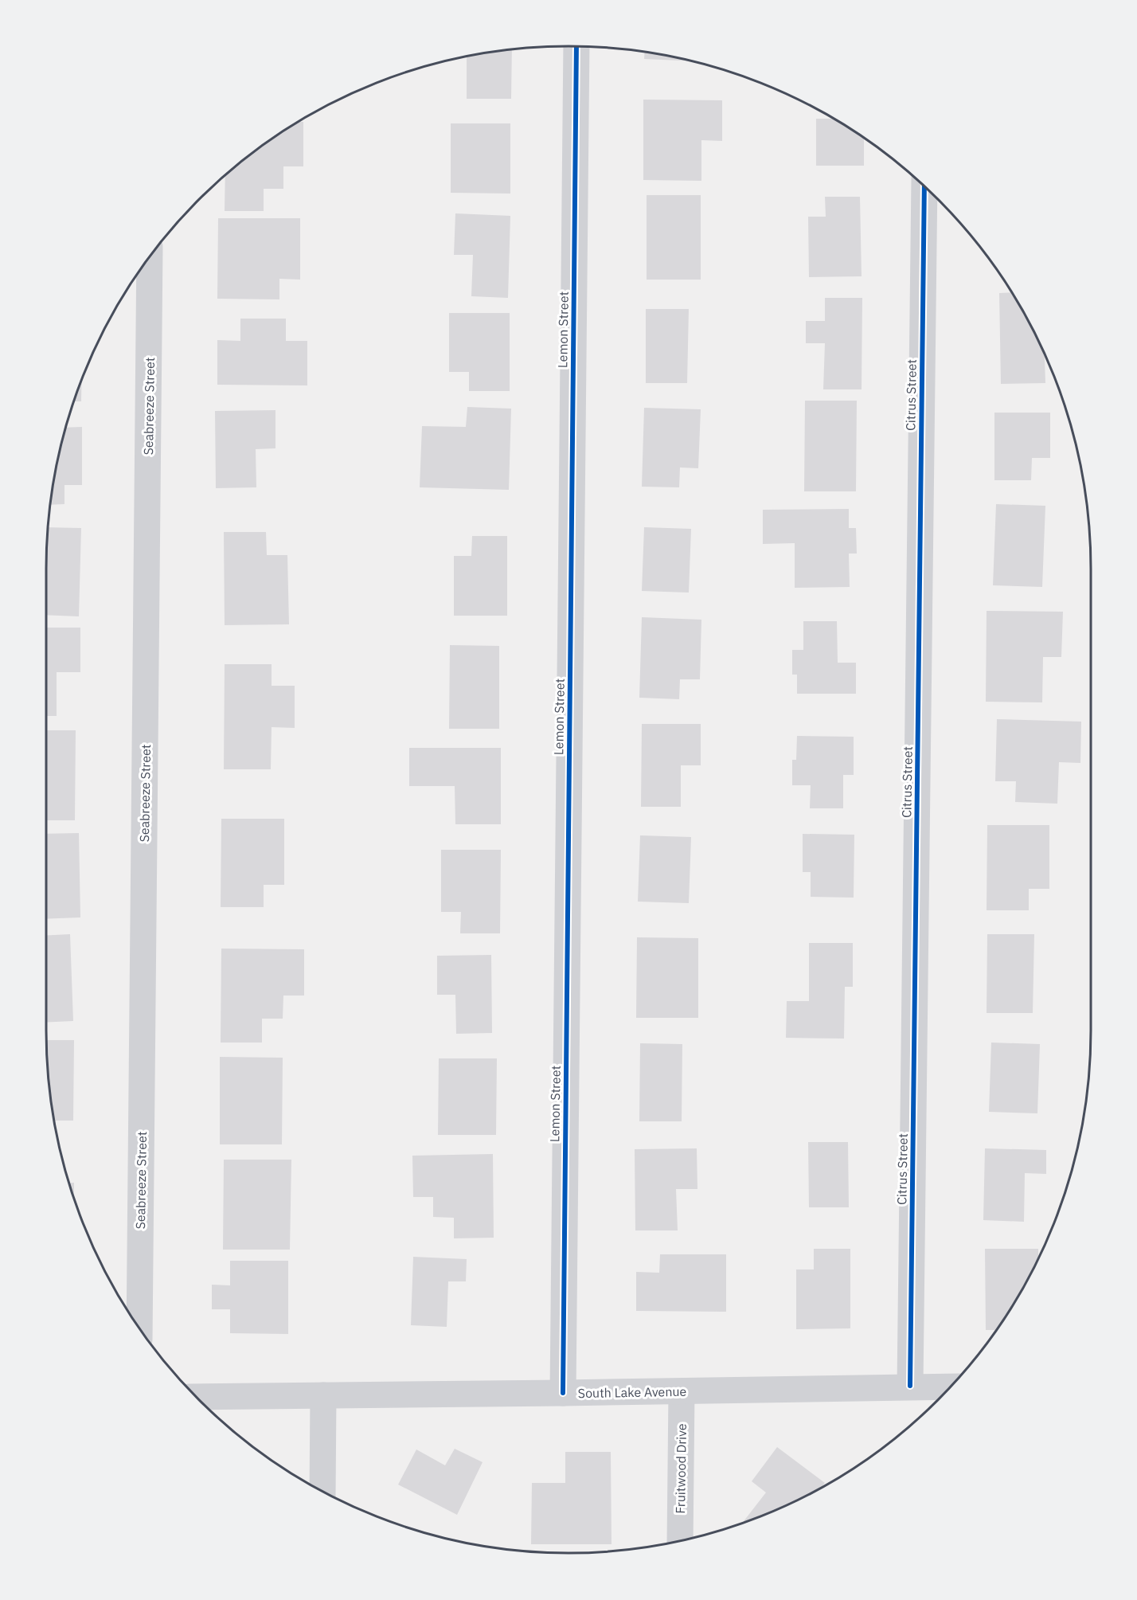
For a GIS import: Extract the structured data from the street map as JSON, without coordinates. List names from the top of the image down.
{
  "streets": {
    "street": [
      "Lemon Street",
      "Citrus Street",
      "Seabreeze Street",
      "South Lake Avenue",
      "Fruitwood Drive"
    ]
  },
  "crossings": [
    ["Lemon Street", "South Lake Avenue"],
    ["Citrus Street", "South Lake Avenue"],
    ["South Lake Avenue", "Fruitwood Drive"]
  ]
}
